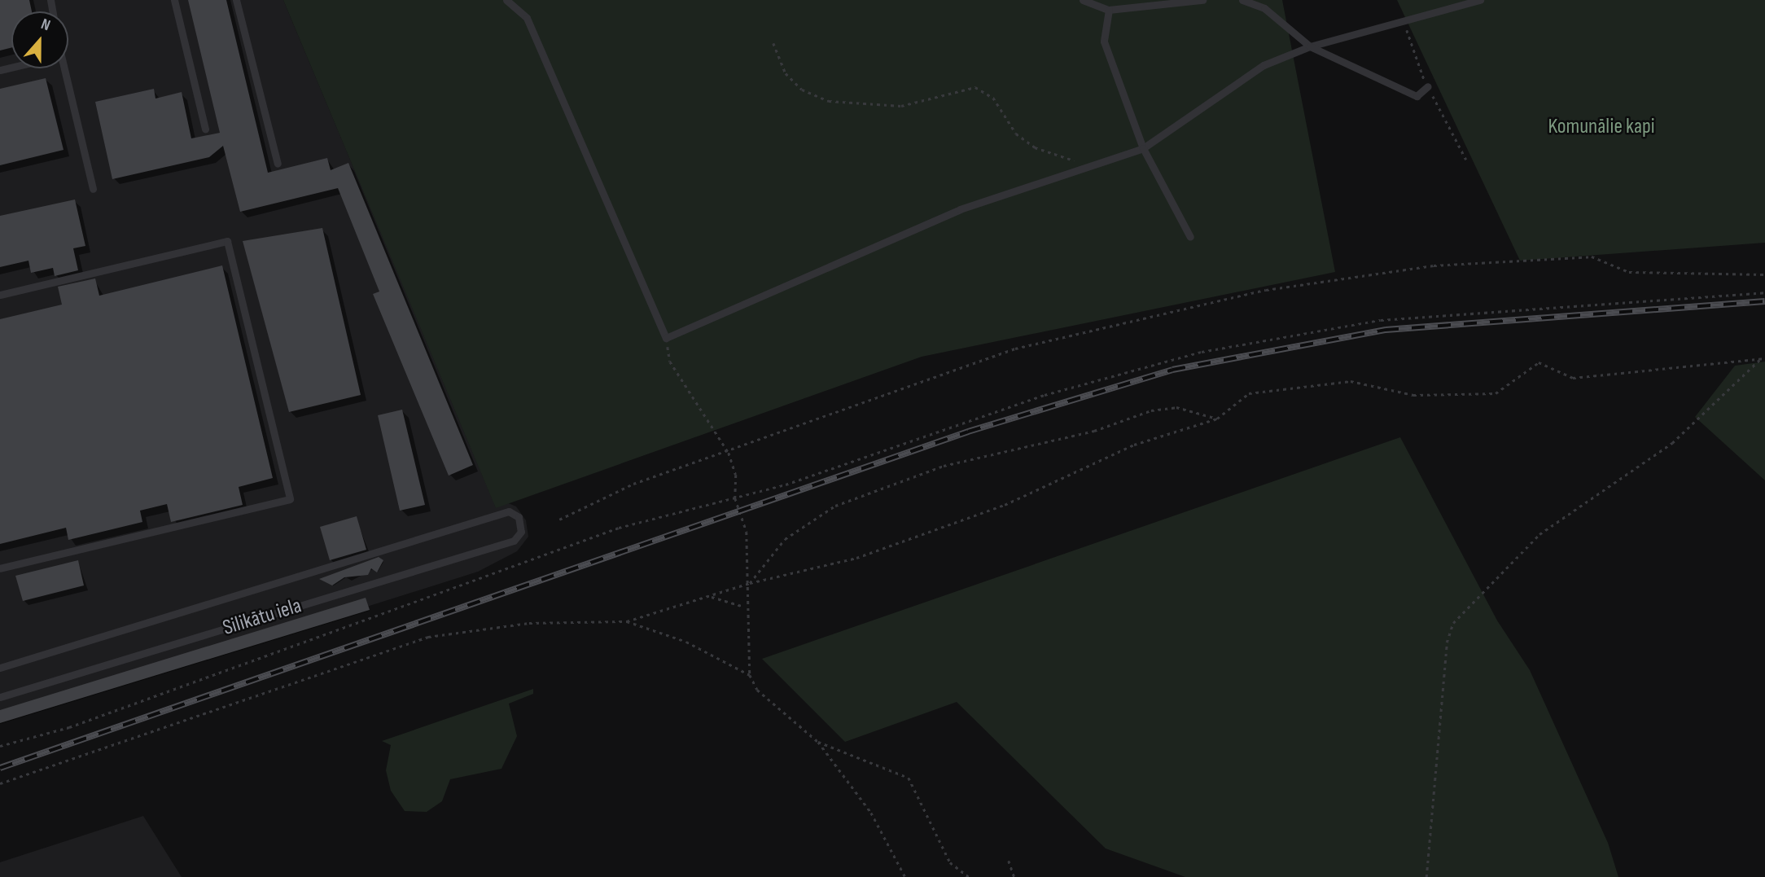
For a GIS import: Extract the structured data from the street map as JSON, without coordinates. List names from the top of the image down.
{
  "streets": {
    "lane": ["Silikātu iela"]
  },
  "parks": ["Komunālie kapi"],
  "north": "top"
}
